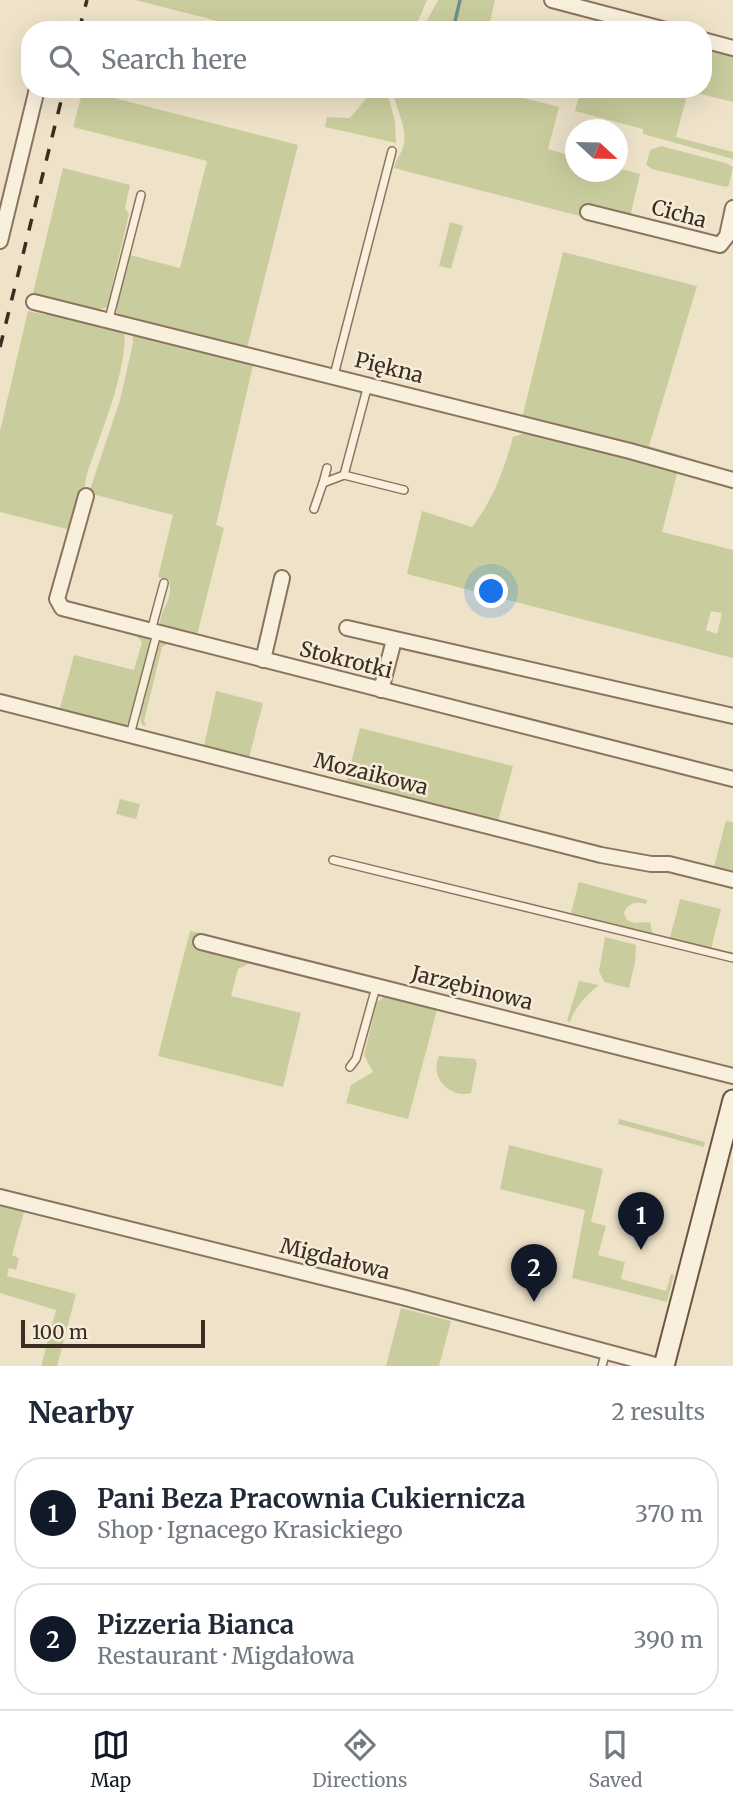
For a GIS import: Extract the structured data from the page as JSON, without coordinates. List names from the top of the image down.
{
  "streets": {
    "street": [
      "Cicha",
      "Piękna",
      "Stokrotki",
      "Mozaikowa",
      "Jarzębinowa",
      "Migdałowa"
    ]
  },
  "scale_bar": "100 m",
  "north": "right",
  "page": {
    "search": "Search here",
    "pins": ["1", "2"],
    "scale": "100 m",
    "heading": ["Nearby", "2 results"],
    "list": [
      {
        "mark": "1",
        "name": "Pani Beza Pracownia Cukiernicza",
        "note": "Shop · Ignacego Krasickiego",
        "value": "370 m"
      },
      {
        "mark": "2",
        "name": "Pizzeria Bianca",
        "note": "Restaurant · Migdałowa",
        "value": "390 m"
      }
    ],
    "nav": ["Map", "Directions", "Saved"]
  }
}
